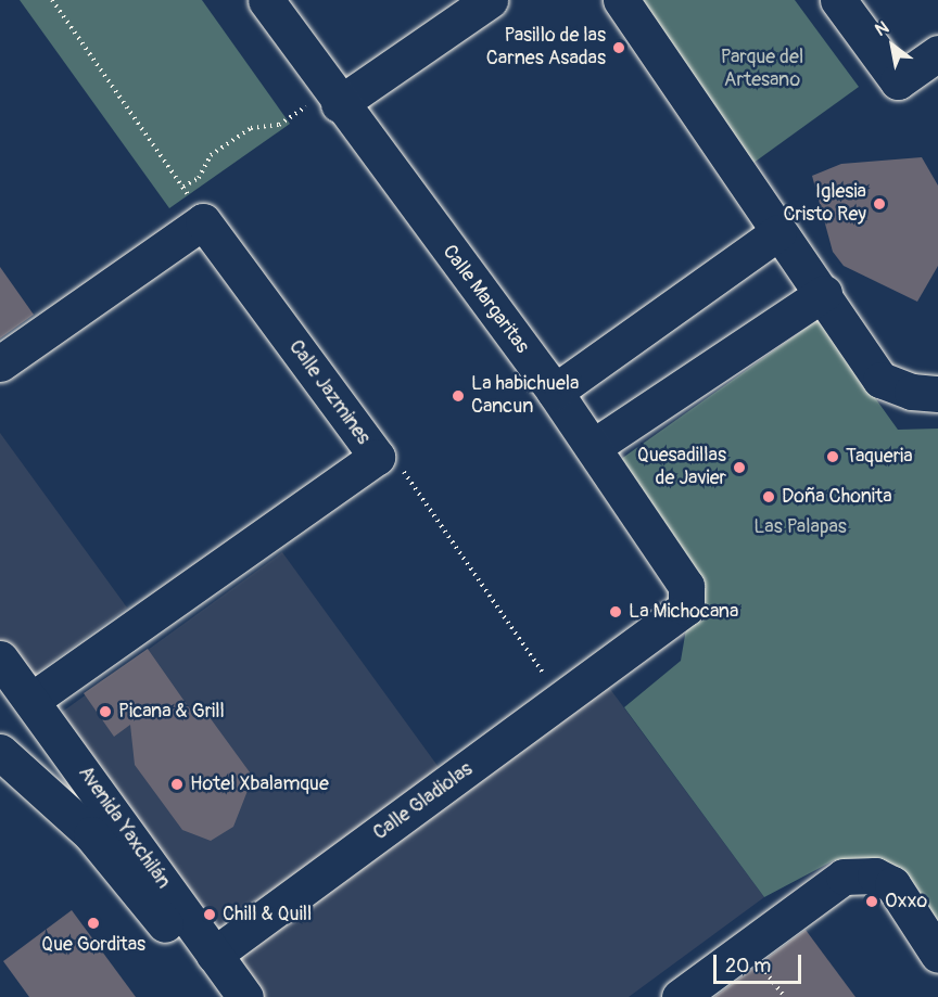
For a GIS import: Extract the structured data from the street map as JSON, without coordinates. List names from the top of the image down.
{
  "streets": {
    "street": [
      "Calle Margaritas",
      "Calle Jazmines",
      "Calle Gladiolas",
      "Avenida Yaxchilán"
    ]
  },
  "crossings": [
    ["Calle Margaritas", "Calle Gladiolas"],
    ["Calle Jazmines", "Avenida Yaxchilán"],
    ["Calle Gladiolas", "Avenida Yaxchilán"]
  ],
  "parks": ["Parque del Artesano", "Las Palapas"],
  "places": [
    "Pasillo de las Carnes Asadas",
    "Iglesia Cristo Rey",
    "La habichuela Cancun",
    "Taqueria",
    "Quesadillas de Javier",
    "Doña Chonita",
    "La Michocana",
    "Picana & Grill",
    "Hotel Xbalamque",
    "Oxxo",
    "Chill & Quill",
    "Que Gorditas"
  ],
  "scale_bar": "20 m",
  "north": "top left"
}
